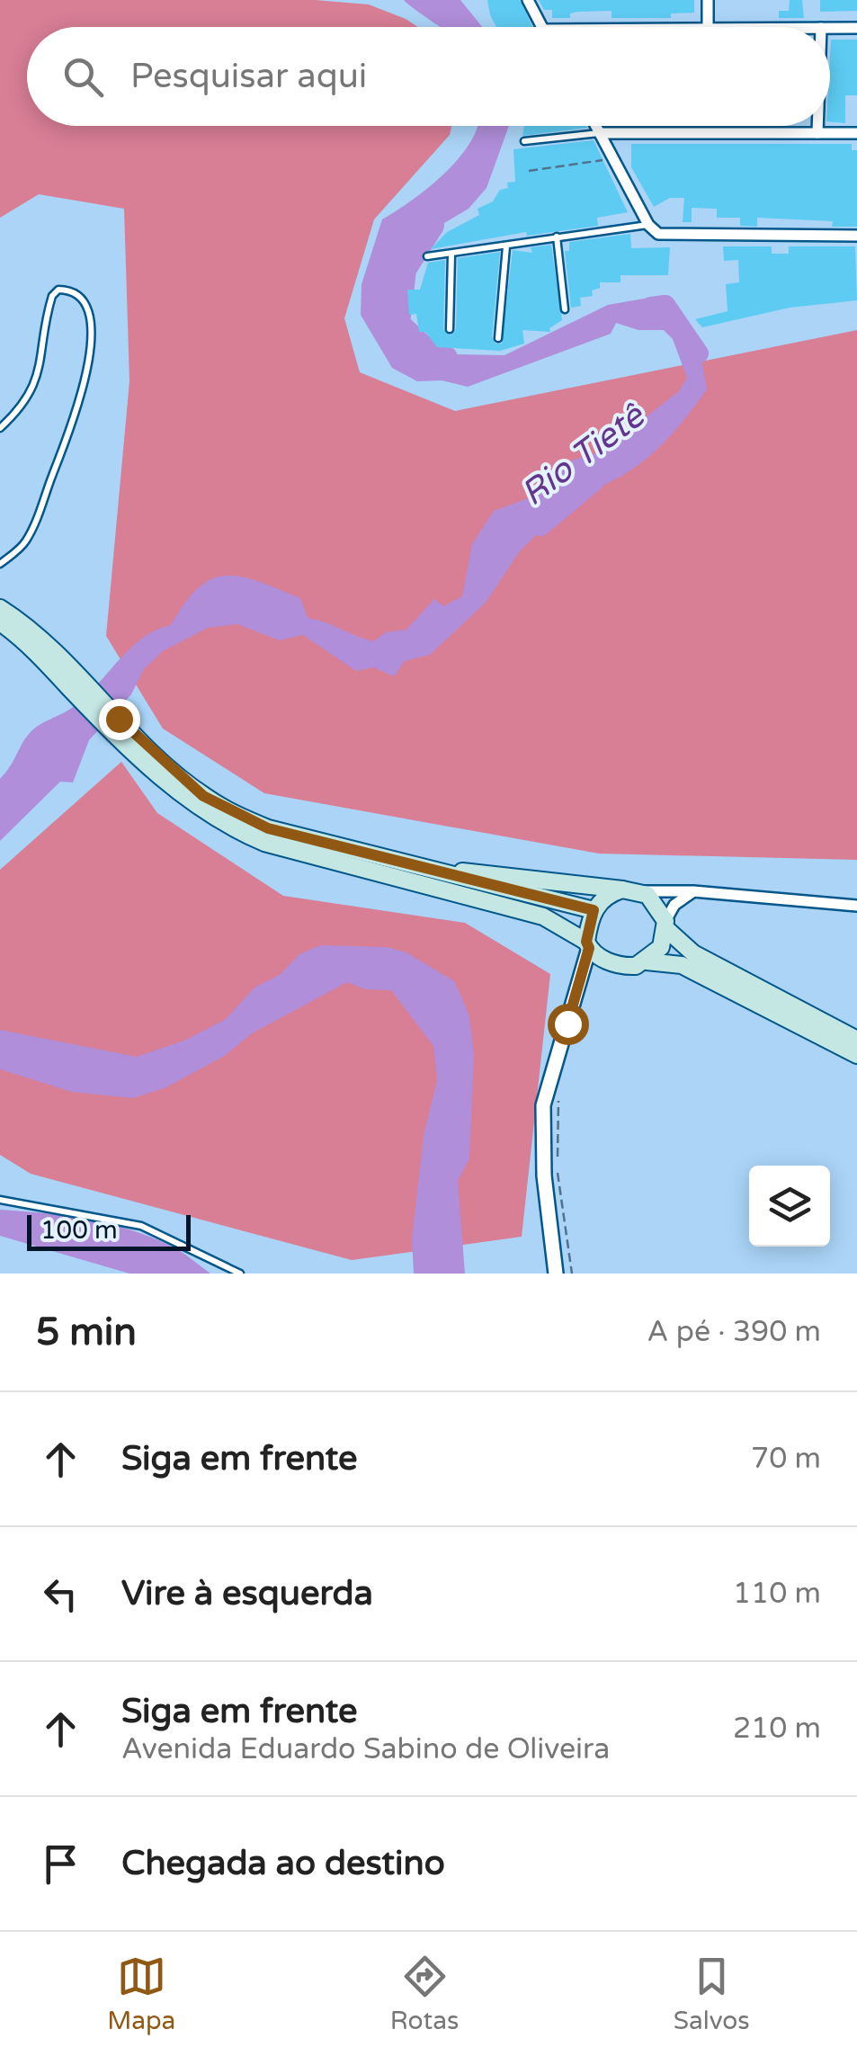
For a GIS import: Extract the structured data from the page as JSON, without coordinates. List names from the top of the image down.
{
  "water": ["Rio Tietê"],
  "scale_bar": "100 m",
  "page": {
    "search": "Pesquisar aqui",
    "scale": "100 m",
    "heading": ["5 min", "A pé · 390 m"],
    "list": [
      ["Siga em frente", "70 m"],
      ["Vire à esquerda", "110 m"],
      ["Siga em frente", "Avenida Eduardo Sabino de Oliveira", "210 m"],
      "Chegada ao destino"
    ],
    "nav": ["Mapa", "Rotas", "Salvos"]
  }
}
